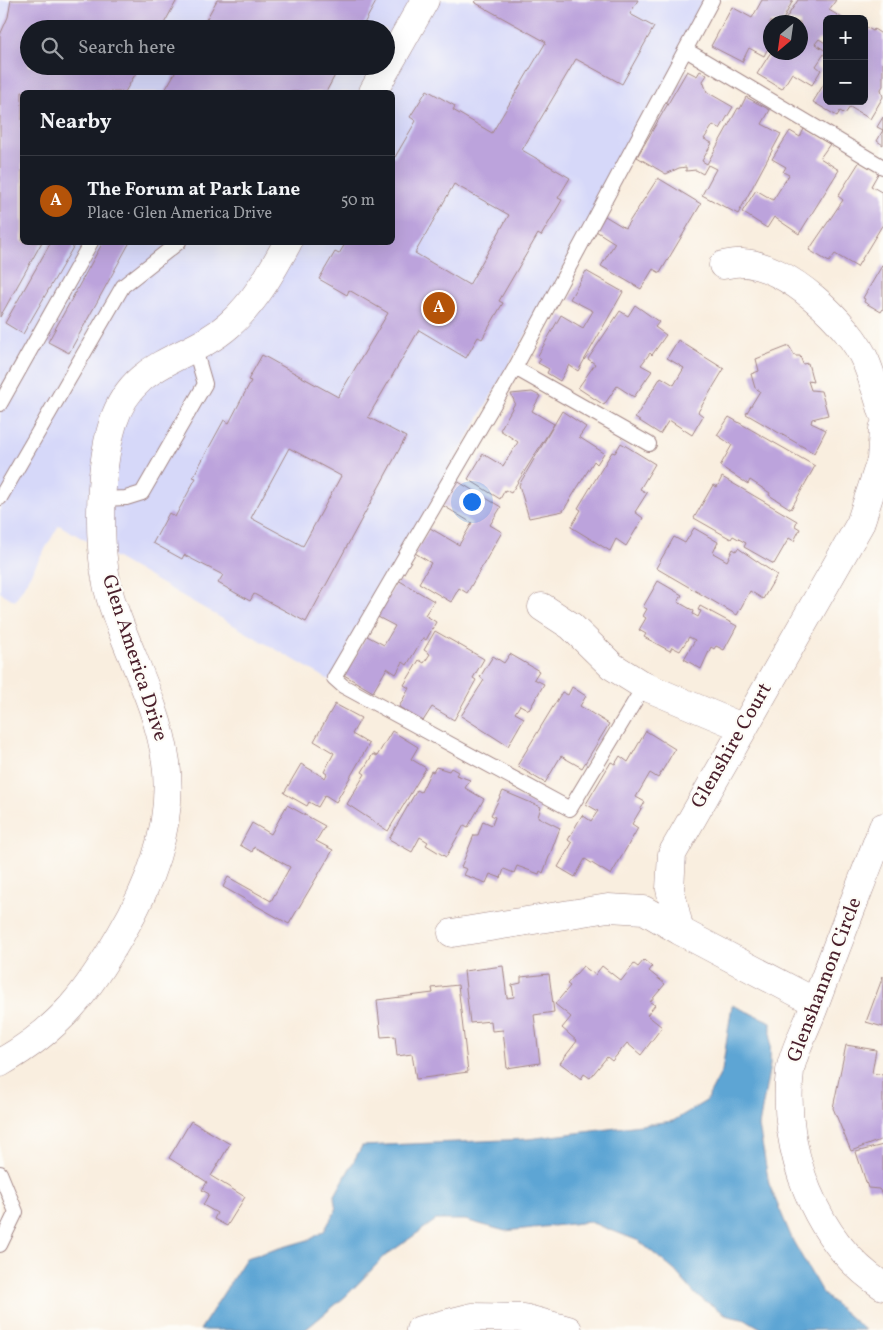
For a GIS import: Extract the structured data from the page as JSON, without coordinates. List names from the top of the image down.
{
  "streets": {
    "street": ["Glen America Drive", "Glenshire Court", "Glenshannon Circle"]
  },
  "north": "bottom left",
  "page": {
    "map_buttons": ["+", "−"],
    "search": "Search here",
    "heading": "Nearby",
    "list": [
      {
        "mark": "A",
        "name": "The Forum at Park Lane",
        "note": "Place · Glen America Drive",
        "value": "50 m"
      }
    ],
    "pins": "A"
  }
}
